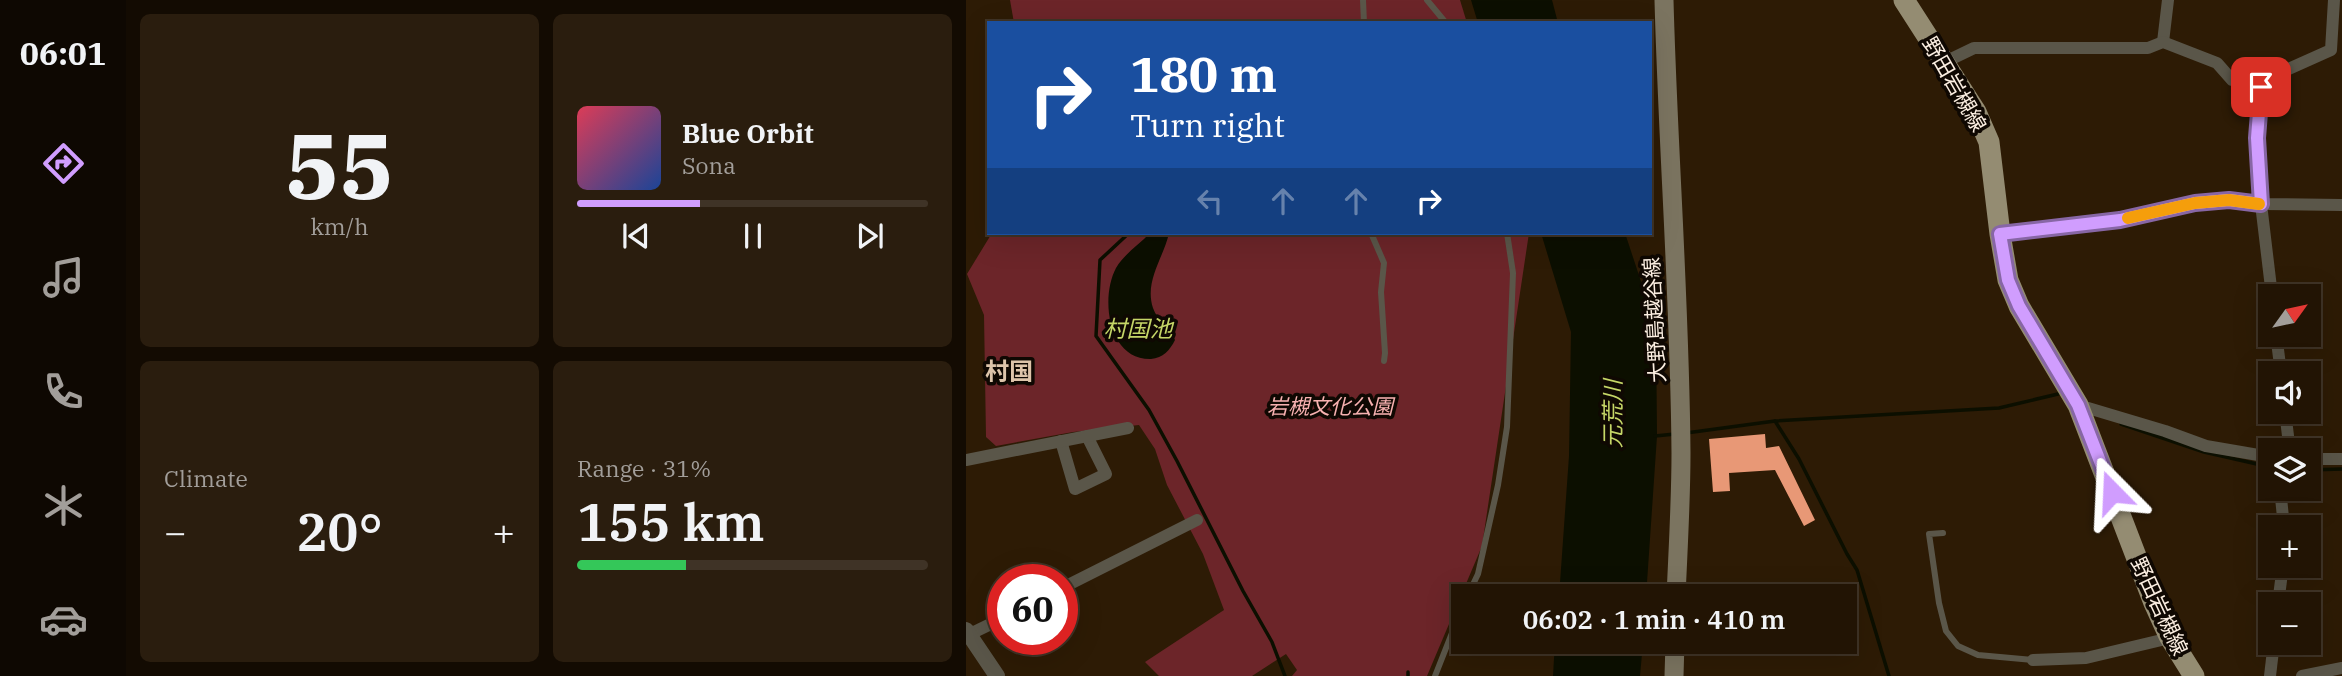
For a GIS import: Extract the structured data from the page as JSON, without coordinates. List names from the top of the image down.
{
  "streets": {
    "main road": ["野田岩槻線", "大野島越谷線"]
  },
  "districts": ["村国"],
  "water": ["村国池", "元荒川"],
  "parks": ["岩槻文化公園"],
  "north": "top right",
  "page": {
    "tabs": "06:01",
    "tile": [
      ["55", "km/h"],
      "Climate",
      ["Range · 31%", "155 km"]
    ],
    "turn": ["180 m", "Turn right"],
    "song": ["Blue Orbit", "Sona"],
    "map_buttons": ["+", "−"],
    "heat": ["−", "20°", "+"],
    "limit": "60",
    "trip": "06:02 · 1 min · 410 m"
  }
}
